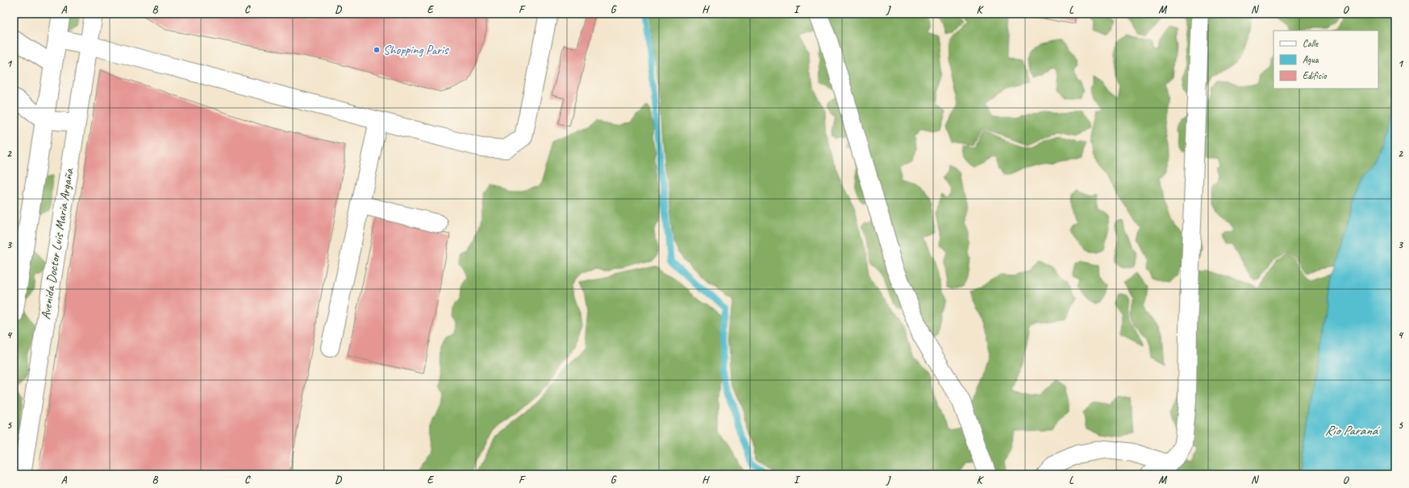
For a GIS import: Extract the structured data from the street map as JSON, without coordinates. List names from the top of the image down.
{
  "streets": {
    "street": ["Avenida Doctor Luis Maria Argaña"]
  },
  "water": ["Rio Paraná"],
  "places": ["Shopping Paris"],
  "legend": ["Calle", "Agua", "Edificio"],
  "grid": {
    "columns": [
      "A",
      "B",
      "C",
      "D",
      "E",
      "F",
      "G",
      "H",
      "I",
      "J",
      "K",
      "L",
      "M",
      "N",
      "O"
    ],
    "rows": [
      "1",
      "2",
      "3",
      "4",
      "5"
    ]
  }
}
